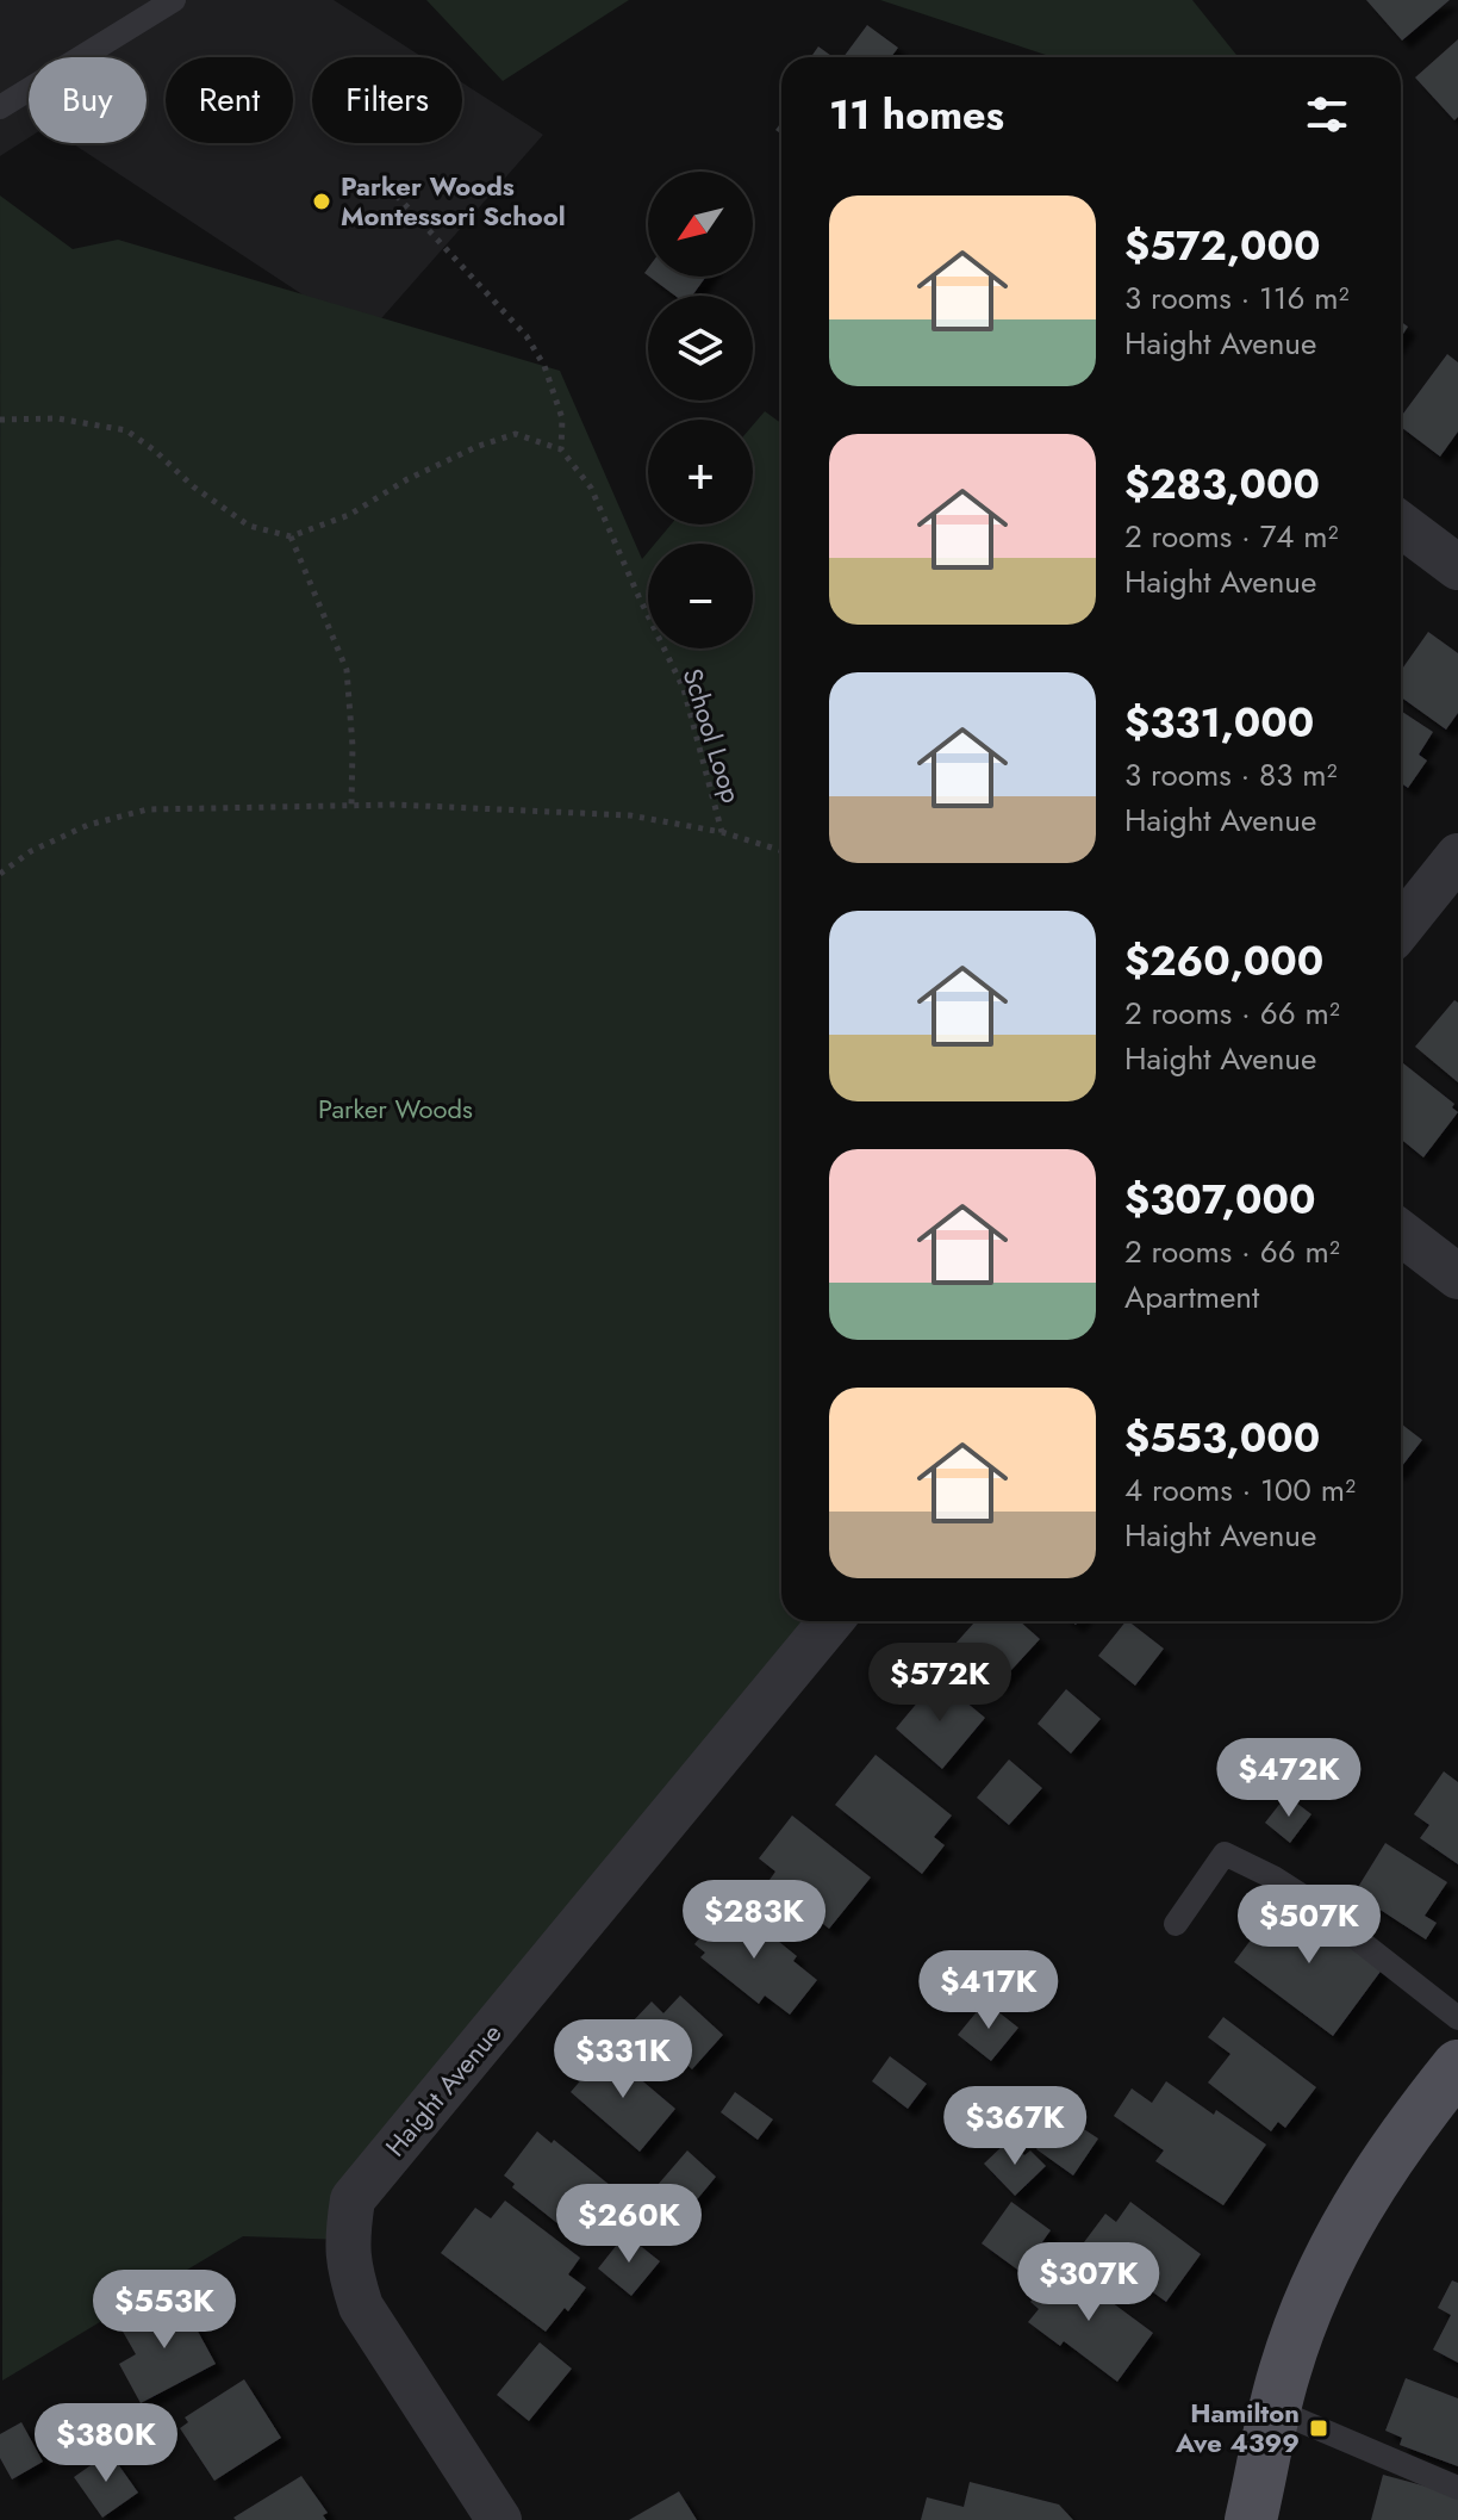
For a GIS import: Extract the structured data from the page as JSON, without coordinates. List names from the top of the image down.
{
  "streets": {
    "street": ["Haight Avenue"],
    "path": ["School Loop"]
  },
  "parks": ["Parker Woods"],
  "places": {
    "other": ["Parker Woods Montessori School"],
    "transit": ["Hamilton Ave 4399"]
  },
  "north": "bottom left",
  "page": {
    "chip": ["Buy", "Rent", "Filters"],
    "heading": "11 homes",
    "map_buttons": ["+", "−"],
    "list": [
      {
        "name": "$572,000",
        "note": "3 rooms · 116 m² · Haight Avenue"
      },
      {
        "name": "$283,000",
        "note": "2 rooms · 74 m² · Haight Avenue"
      },
      {
        "name": "$331,000",
        "note": "3 rooms · 83 m² · Haight Avenue"
      },
      {
        "name": "$260,000",
        "note": "2 rooms · 66 m² · Haight Avenue"
      },
      {
        "name": "$307,000",
        "note": "2 rooms · 66 m² · Apartment"
      },
      {
        "name": "$553,000",
        "note": "4 rooms · 100 m² · Haight Avenue"
      }
    ],
    "price": [
      "$572K",
      "$472K",
      "$283K",
      "$507K",
      "$417K",
      "$331K",
      "$367K",
      "$260K",
      "$307K",
      "$553K",
      "$380K"
    ]
  }
}
